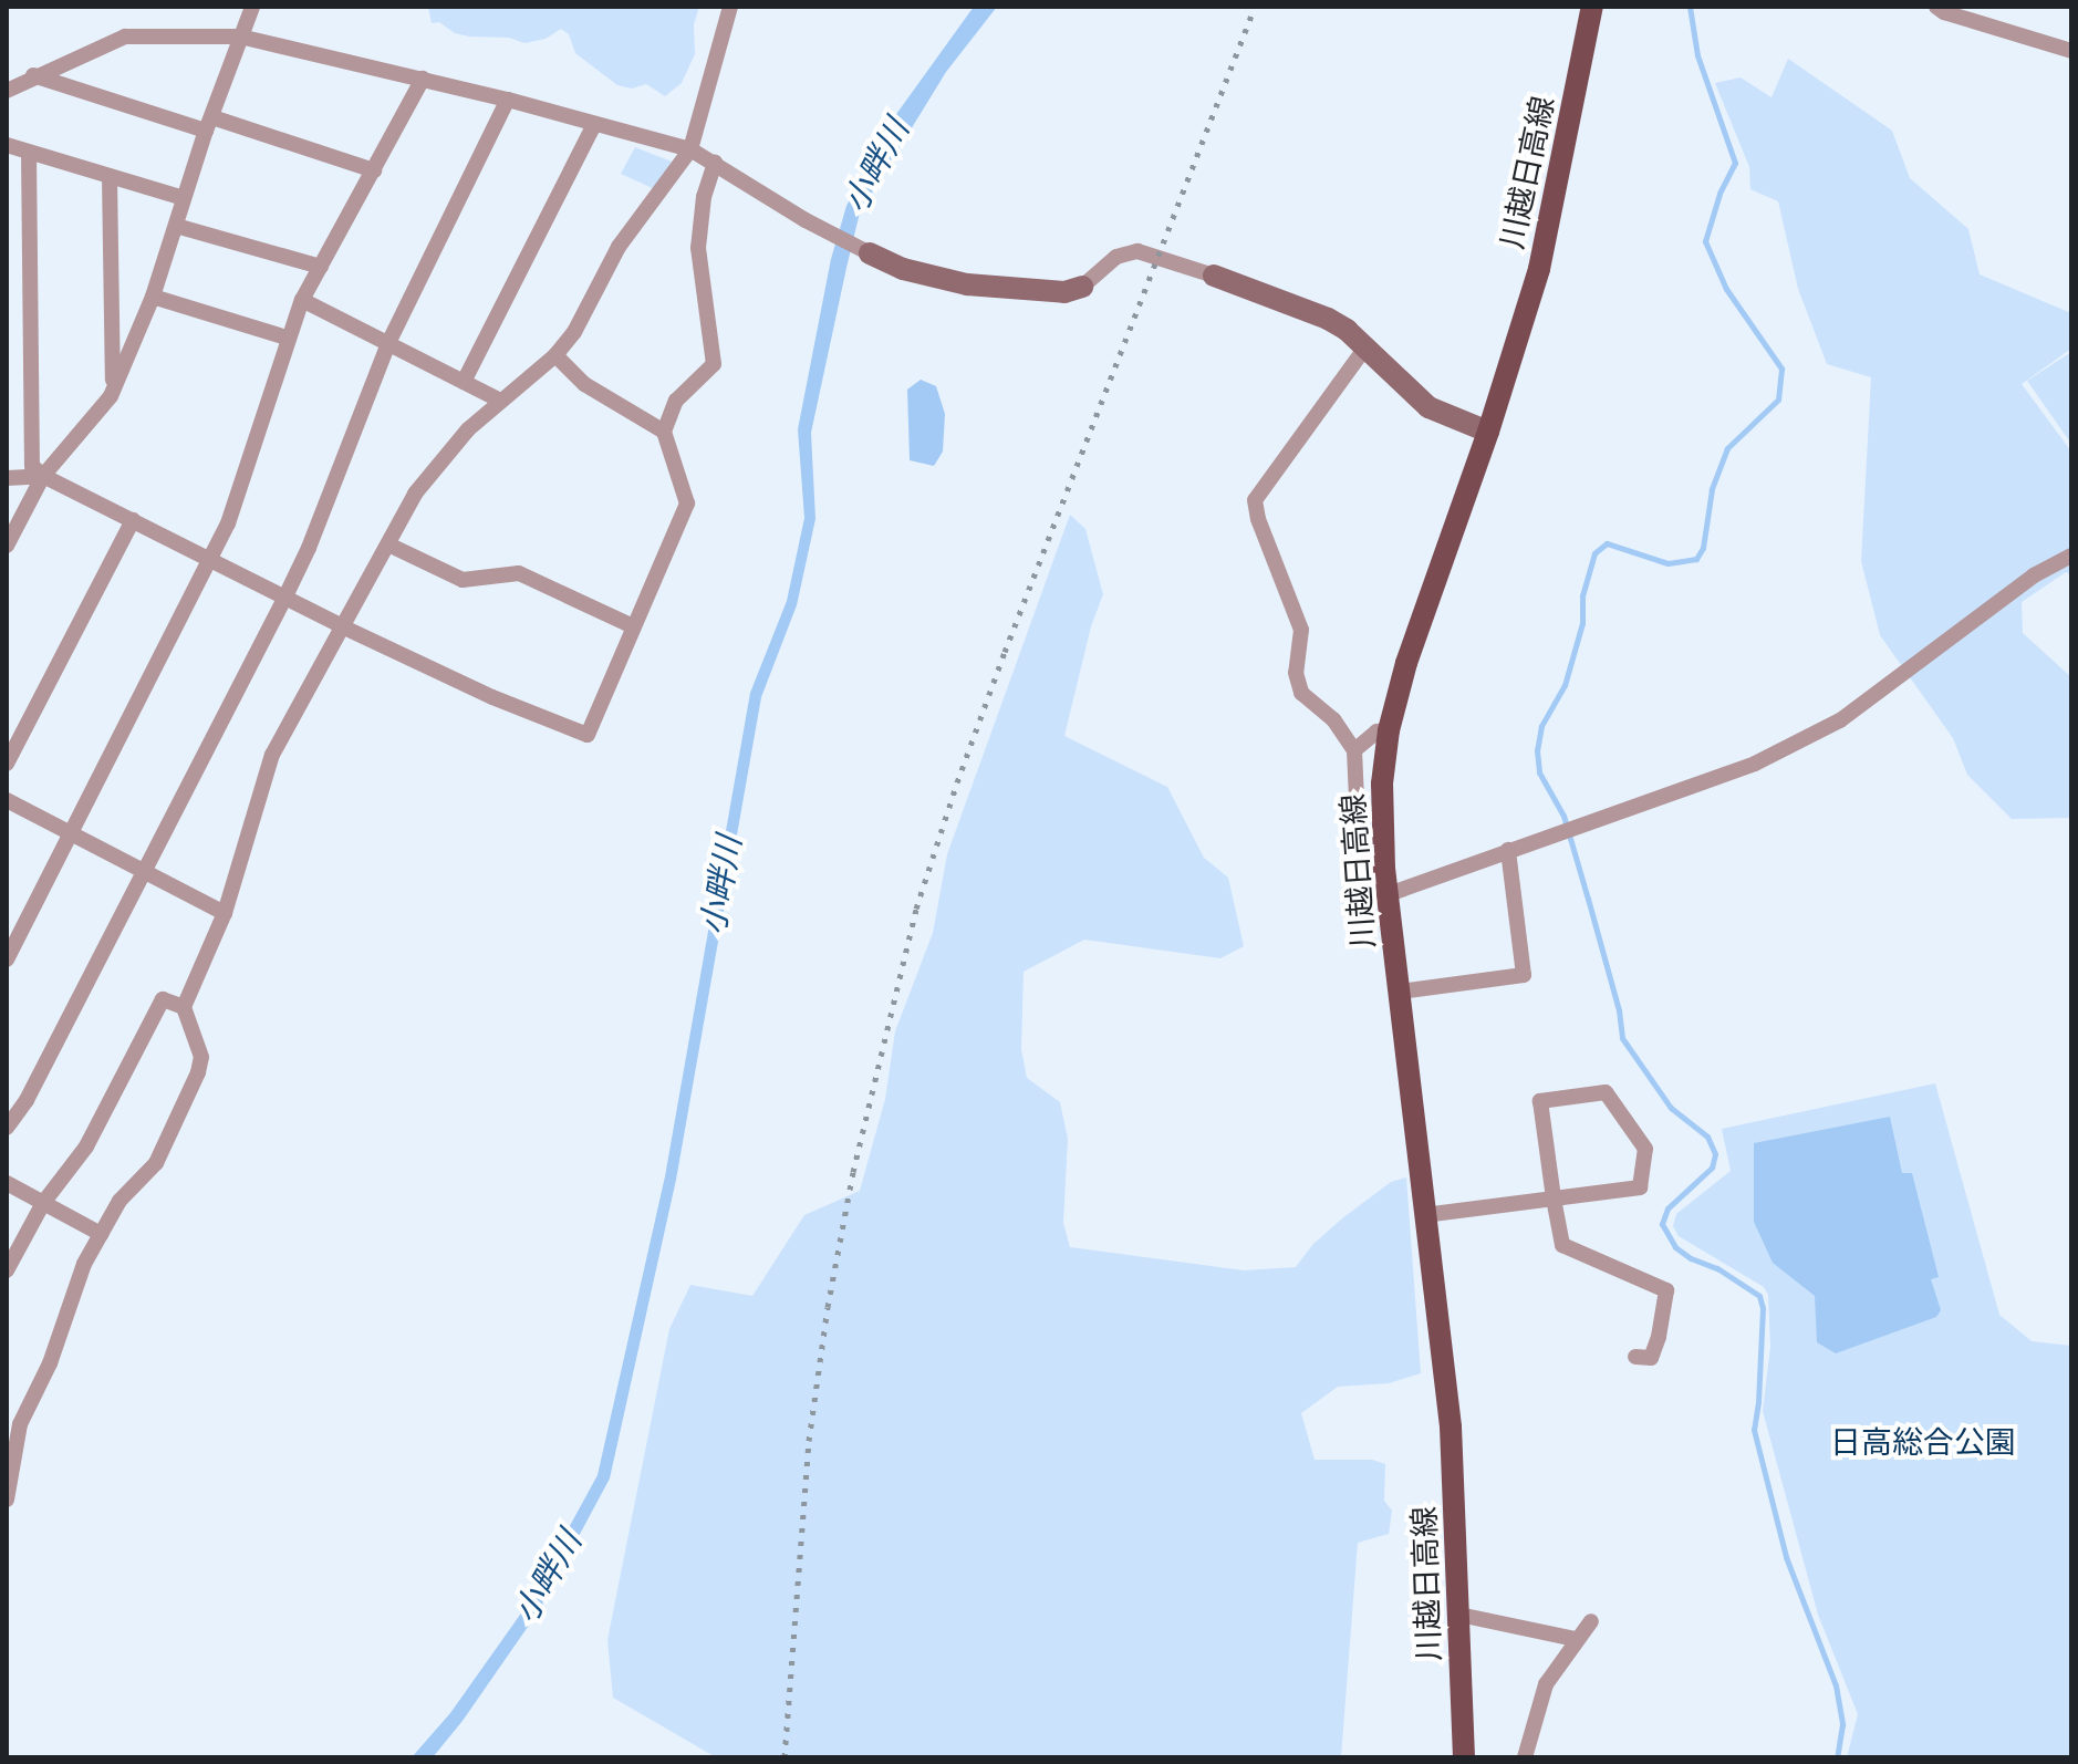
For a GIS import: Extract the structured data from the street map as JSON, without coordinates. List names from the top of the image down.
{
  "streets": {
    "main road": ["川越日高線"]
  },
  "water": ["小畔川"],
  "parks": ["日高総合公園"]
}
